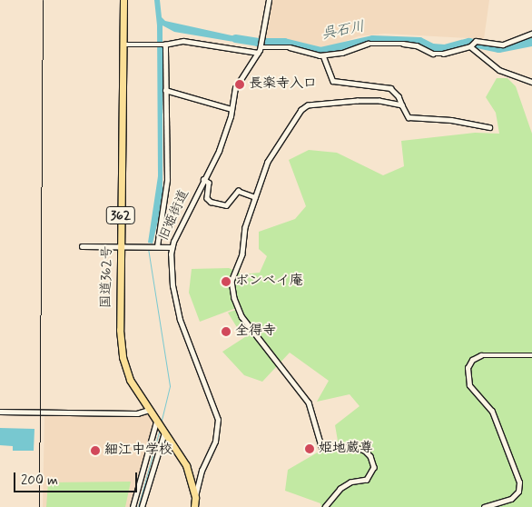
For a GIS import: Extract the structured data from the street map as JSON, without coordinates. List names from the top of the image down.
{
  "streets": {
    "highway": ["362", "国道362号"],
    "street": ["旧姫街道"]
  },
  "crossings": [
    ["旧姫街道", "国道362号"]
  ],
  "water": ["呉石川"],
  "places": [
    "長楽寺入口",
    "ボンベイ庵",
    "全得寺",
    "姫地蔵尊",
    "細江中学校"
  ],
  "scale_bar": "200 m"
}
